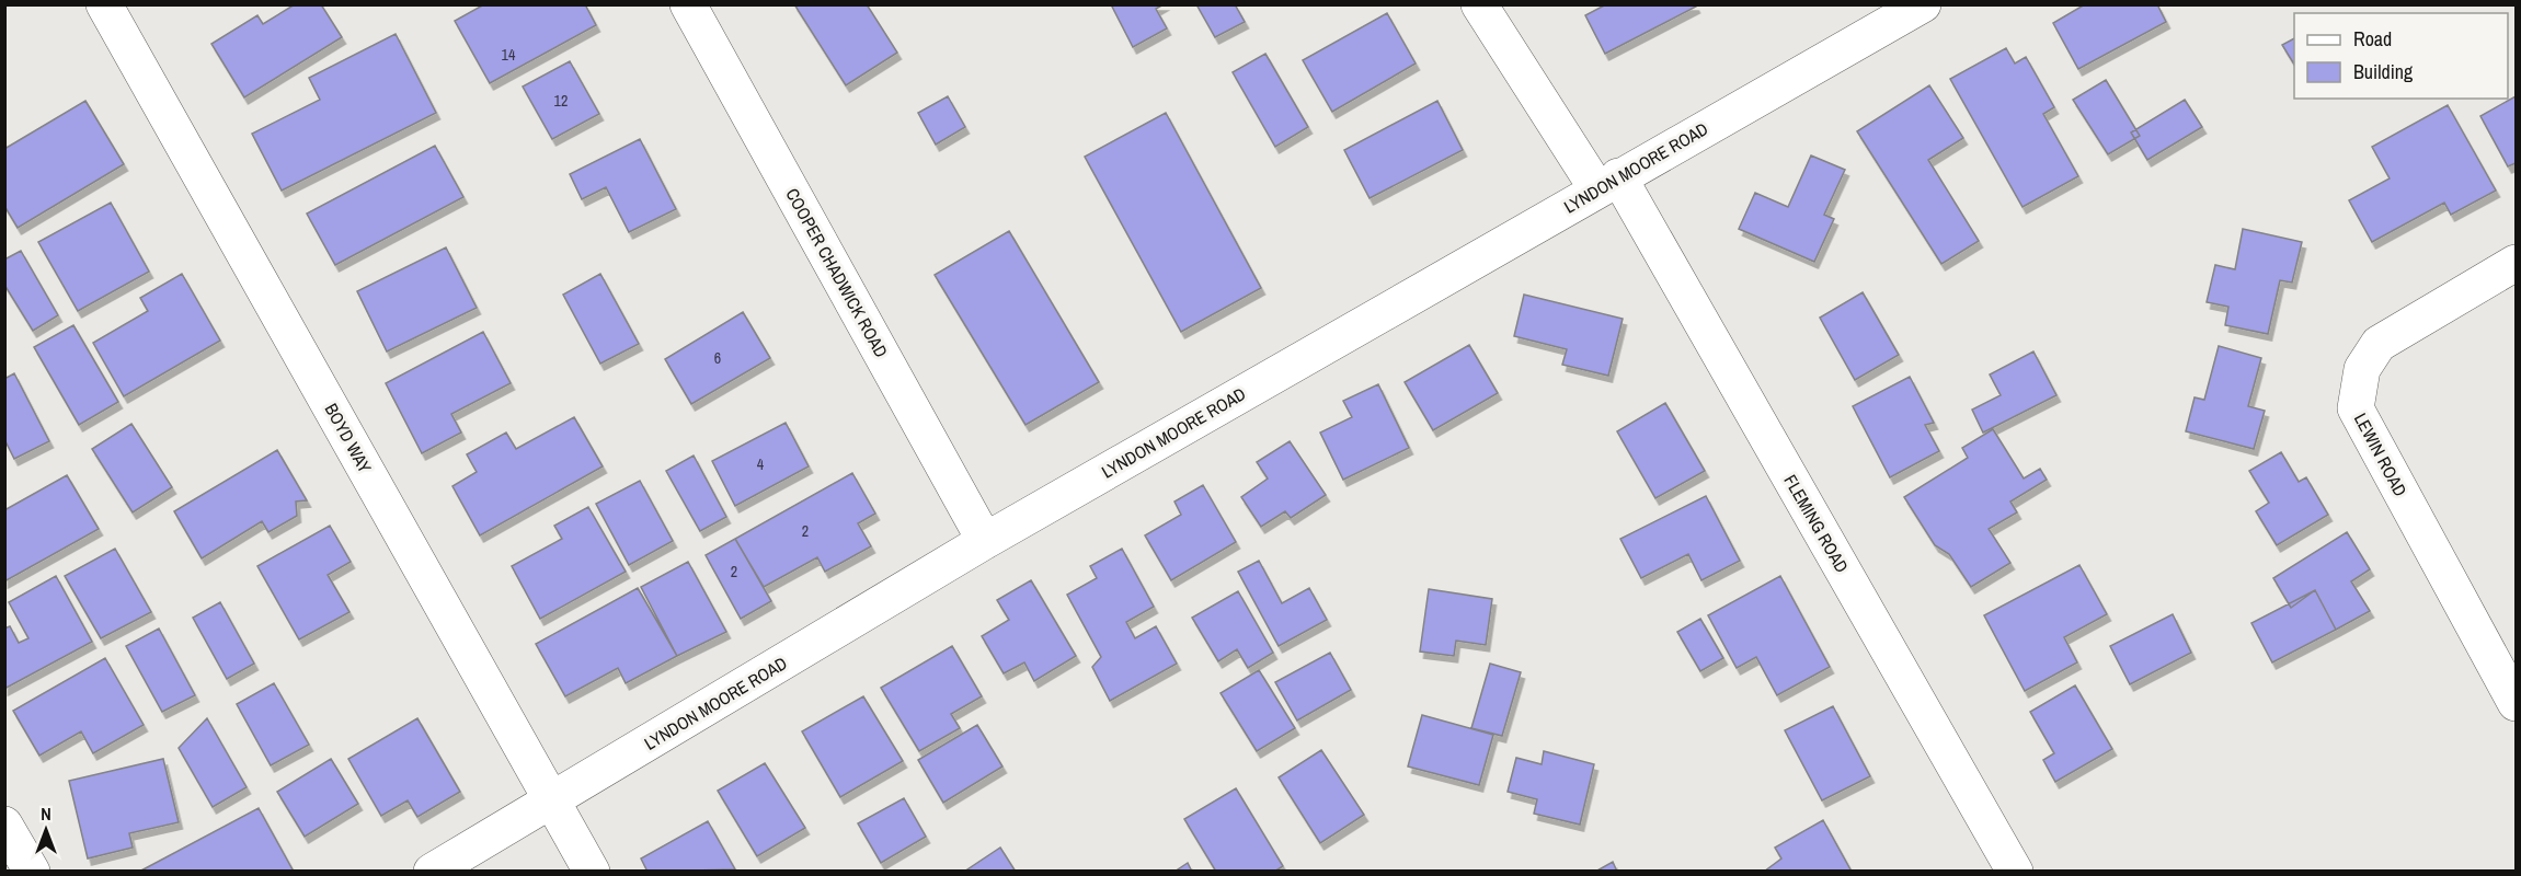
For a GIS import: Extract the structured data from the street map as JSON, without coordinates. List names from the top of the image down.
{
  "streets": {
    "street": [
      "LYNDON MOORE ROAD",
      "COOPER CHADWICK ROAD",
      "BOYD WAY",
      "LEWIN ROAD",
      "FLEMING ROAD"
    ]
  },
  "crossings": [
    ["LYNDON MOORE ROAD", "COOPER CHADWICK ROAD"],
    ["LYNDON MOORE ROAD", "BOYD WAY"],
    ["LYNDON MOORE ROAD", "FLEMING ROAD"]
  ],
  "house_numbers": [
    "14",
    "12",
    "6",
    "4",
    "2",
    "2"
  ],
  "legend": ["Road", "Building"],
  "north": "top"
}
